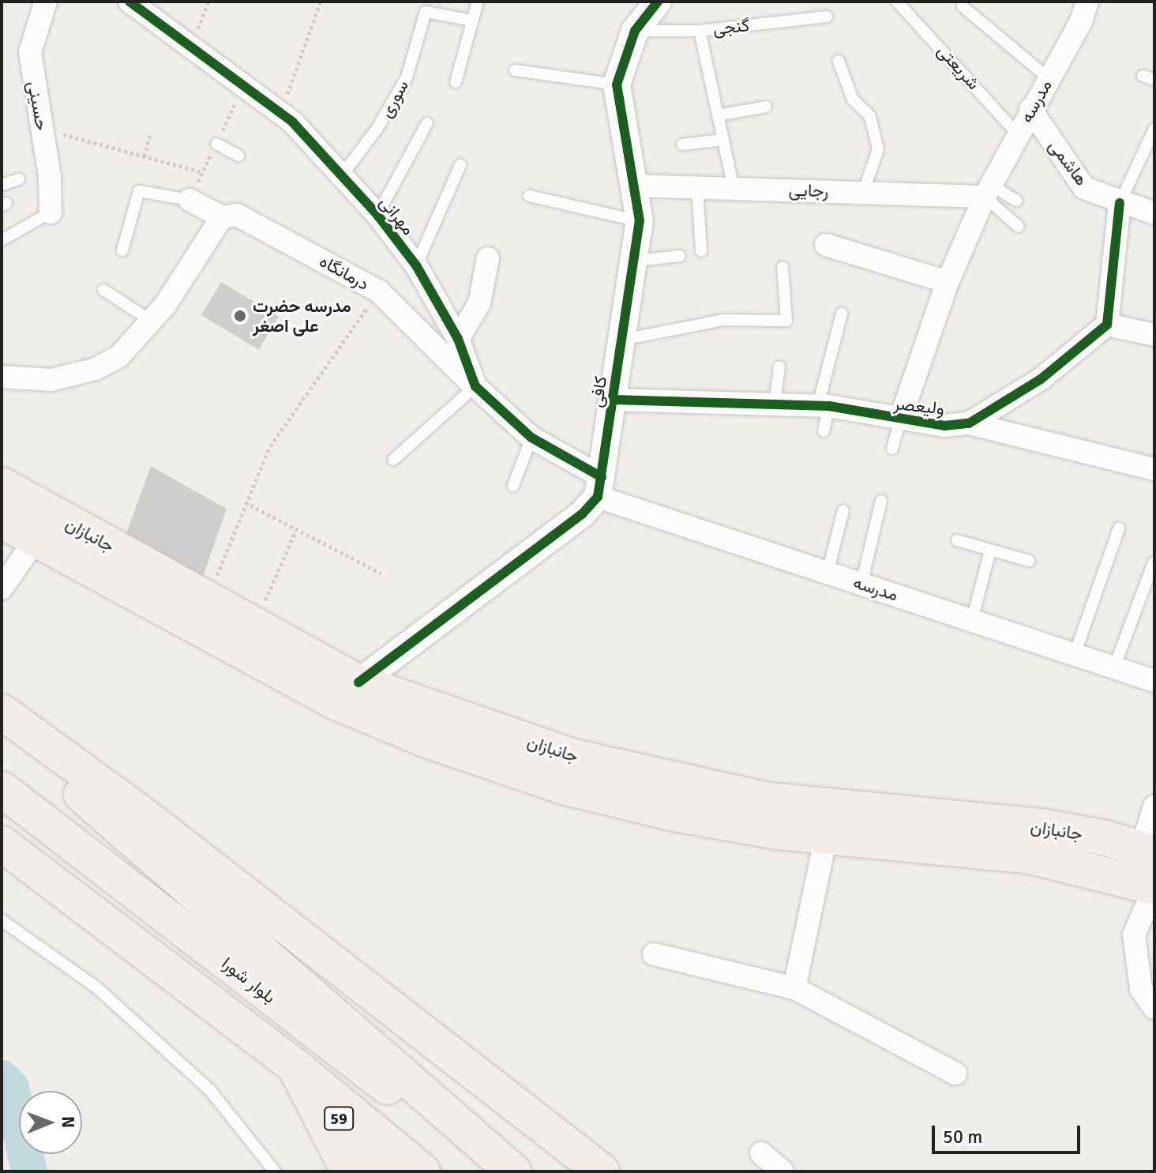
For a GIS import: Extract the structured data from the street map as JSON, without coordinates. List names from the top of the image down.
{
  "streets": {
    "main road": ["جانبازان", "بلوار شورا", "59"],
    "street": [
      "مدرسه",
      "حسینی",
      "هاشمی",
      "رجایی",
      "مهرانی",
      "درمانگاه",
      "کافی",
      "ولیعصر"
    ],
    "lane": ["گنجی", "شریعتی", "سوری"]
  },
  "crossings": [
    ["گنجی", "کافی"],
    ["شریعتی", "مدرسه"],
    ["سوری", "مهرانی"],
    ["مدرسه", "هاشمی"],
    ["مدرسه", "رجایی"],
    ["مدرسه", "مهرانی"],
    ["مدرسه", "کافی"],
    ["مدرسه", "ولیعصر"],
    ["رجایی", "کافی"],
    ["مهرانی", "درمانگاه"],
    ["مهرانی", "کافی"],
    ["کافی", "ولیعصر"]
  ],
  "places": ["مدرسه حضرت علی اصغر"],
  "scale_bar": "50 m",
  "north": "right"
}
